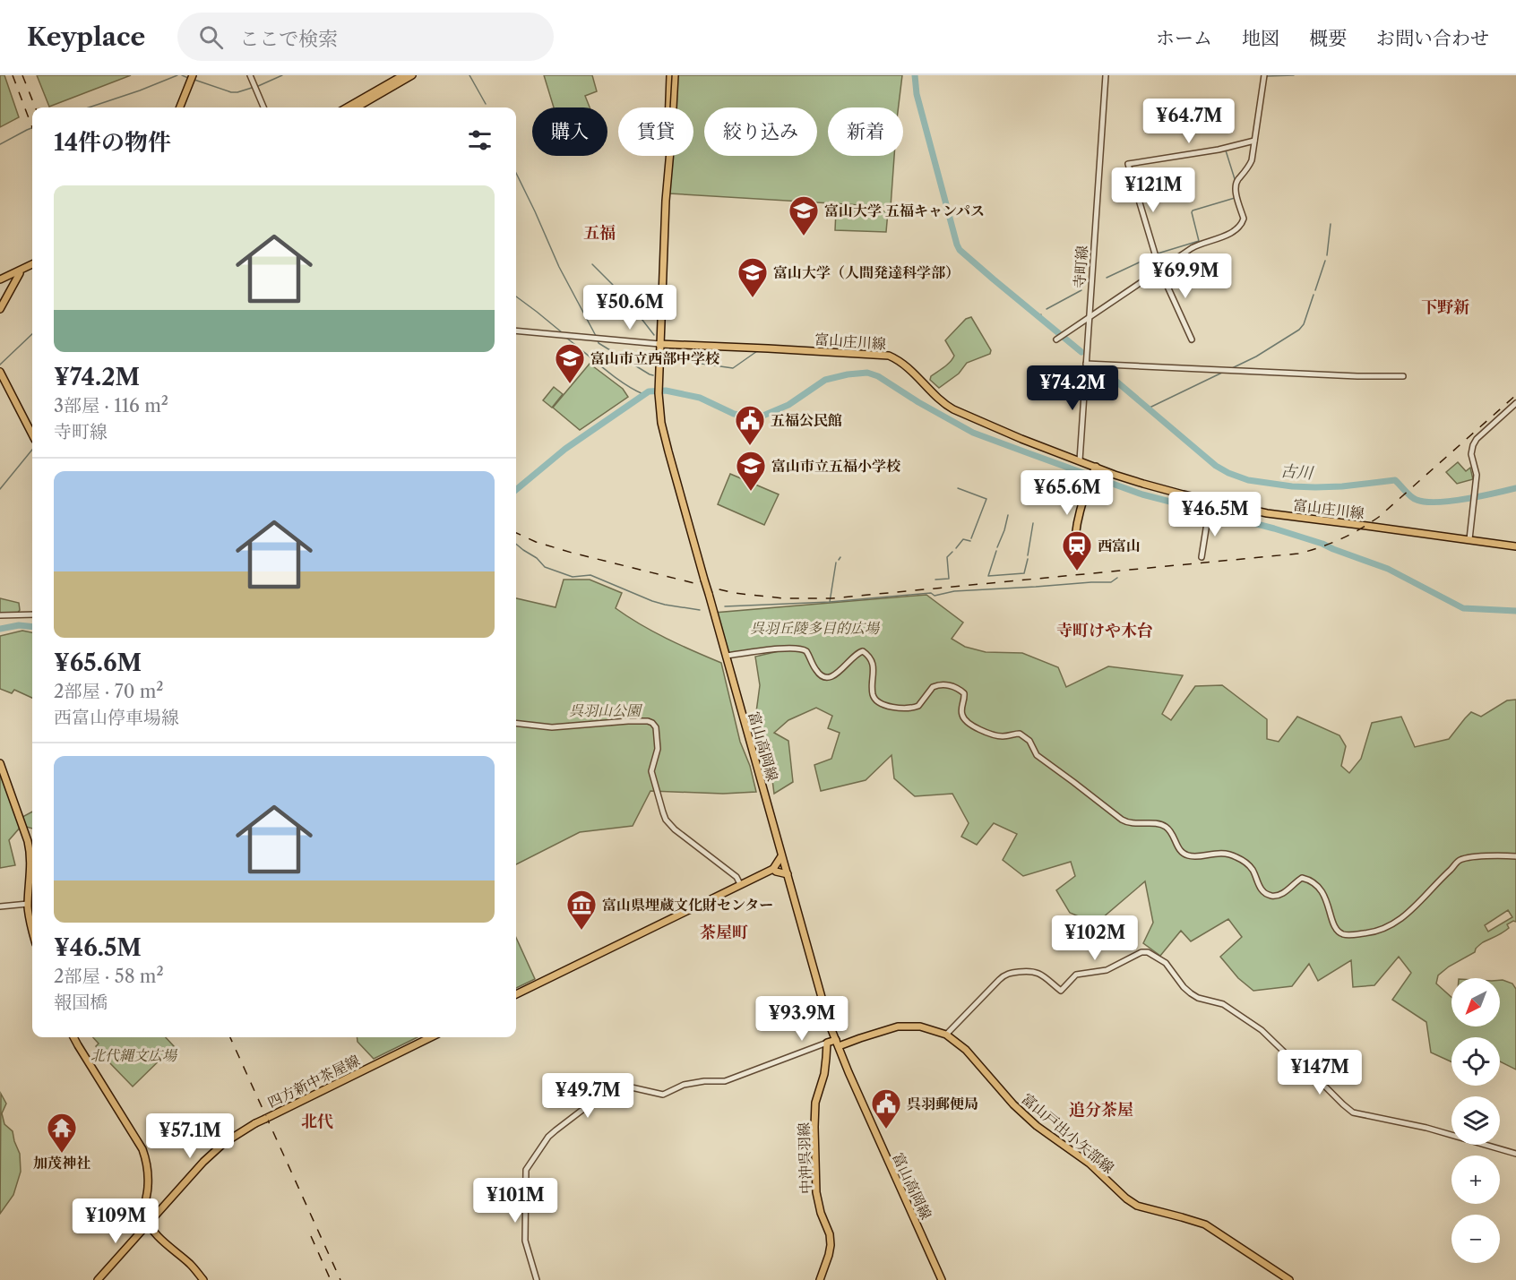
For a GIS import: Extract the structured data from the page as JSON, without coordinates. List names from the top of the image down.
{
  "streets": {
    "main road": [
      "富山庄川線",
      "富山高岡線",
      "四方新中茶屋線",
      "富山戸出小矢部線",
      "中沖呉羽線"
    ],
    "street": ["寺町線"]
  },
  "crossings": [
    ["寺町線", "富山庄川線"],
    ["富山庄川線", "富山高岡線"],
    ["富山高岡線", "富山戸出小矢部線"]
  ],
  "districts": [
    "五福",
    "下野新",
    "寺町けや木台",
    "茶屋町",
    "追分茶屋",
    "北代"
  ],
  "water": ["古川"],
  "parks": ["呉羽丘陵多目的広場", "呉羽山公園", "北代縄文広場"],
  "places": {
    "school or university": [
      "富山大学 五福キャンパス",
      "富山大学（人間発達科学部）",
      "富山市立西部中学校",
      "富山市立五福小学校"
    ],
    "public building": ["五福公民館", "呉羽郵便局"],
    "station": ["西富山"],
    "museum": ["富山県埋蔵文化財センター"],
    "temple": ["加茂神社"]
  },
  "north": "bottom left",
  "page": {
    "header": "Keyplace",
    "search": "ここで検索",
    "nav": [
      "ホーム",
      "地図",
      "概要",
      "お問い合わせ"
    ],
    "price": [
      "¥64.7M",
      "¥121M",
      "¥69.9M",
      "¥50.6M",
      "¥74.2M",
      "¥65.6M",
      "¥46.5M",
      "¥102M",
      "¥93.9M",
      "¥147M",
      "¥49.7M",
      "¥57.1M",
      "¥101M",
      "¥109M"
    ],
    "chip": [
      "購入",
      "賃貸",
      "絞り込み",
      "新着"
    ],
    "heading": "14件の物件",
    "list": [
      {
        "name": "¥74.2M",
        "note": "3部屋 · 116 m² · 寺町線"
      },
      {
        "name": "¥65.6M",
        "note": "2部屋 · 70 m² · 西富山停車場線"
      },
      {
        "name": "¥46.5M",
        "note": "2部屋 · 58 m² · 報国橋"
      }
    ],
    "map_buttons": ["+", "−"]
  }
}
